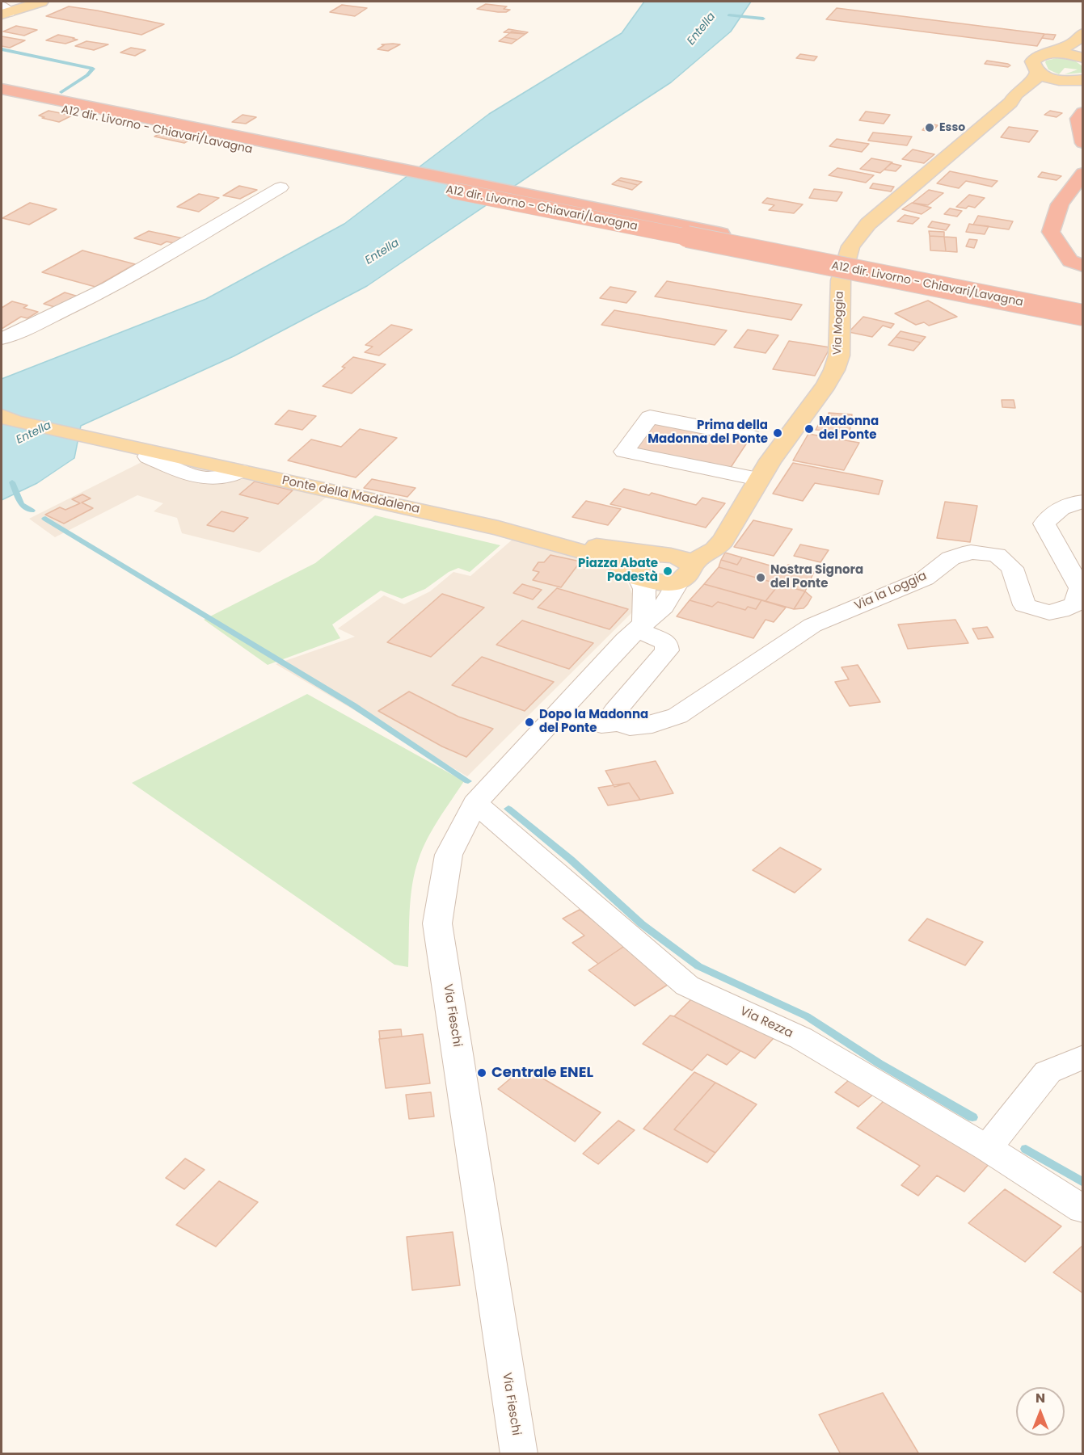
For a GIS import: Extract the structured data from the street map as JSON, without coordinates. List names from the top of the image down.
{
  "streets": {
    "highway": ["A12 dir. Livorno - Chiavari/Lavagna"],
    "main road": ["Via Moggia", "Ponte della Maddalena"],
    "street": ["Via la Loggia", "Via Fieschi", "Via Rezza"]
  },
  "crossings": [
    ["Via Moggia", "Via Fieschi"],
    ["Via la Loggia", "Via Fieschi"],
    ["Via Fieschi", "Via Rezza"]
  ],
  "water": ["Entella"],
  "places": [
    "Esso",
    "Madonna del Ponte",
    "Prima della Madonna del Ponte",
    "Piazza Abate Podestà",
    "Nostra Signora del Ponte",
    "Dopo la Madonna del Ponte",
    "Centrale ENEL"
  ],
  "north": "top"
}
